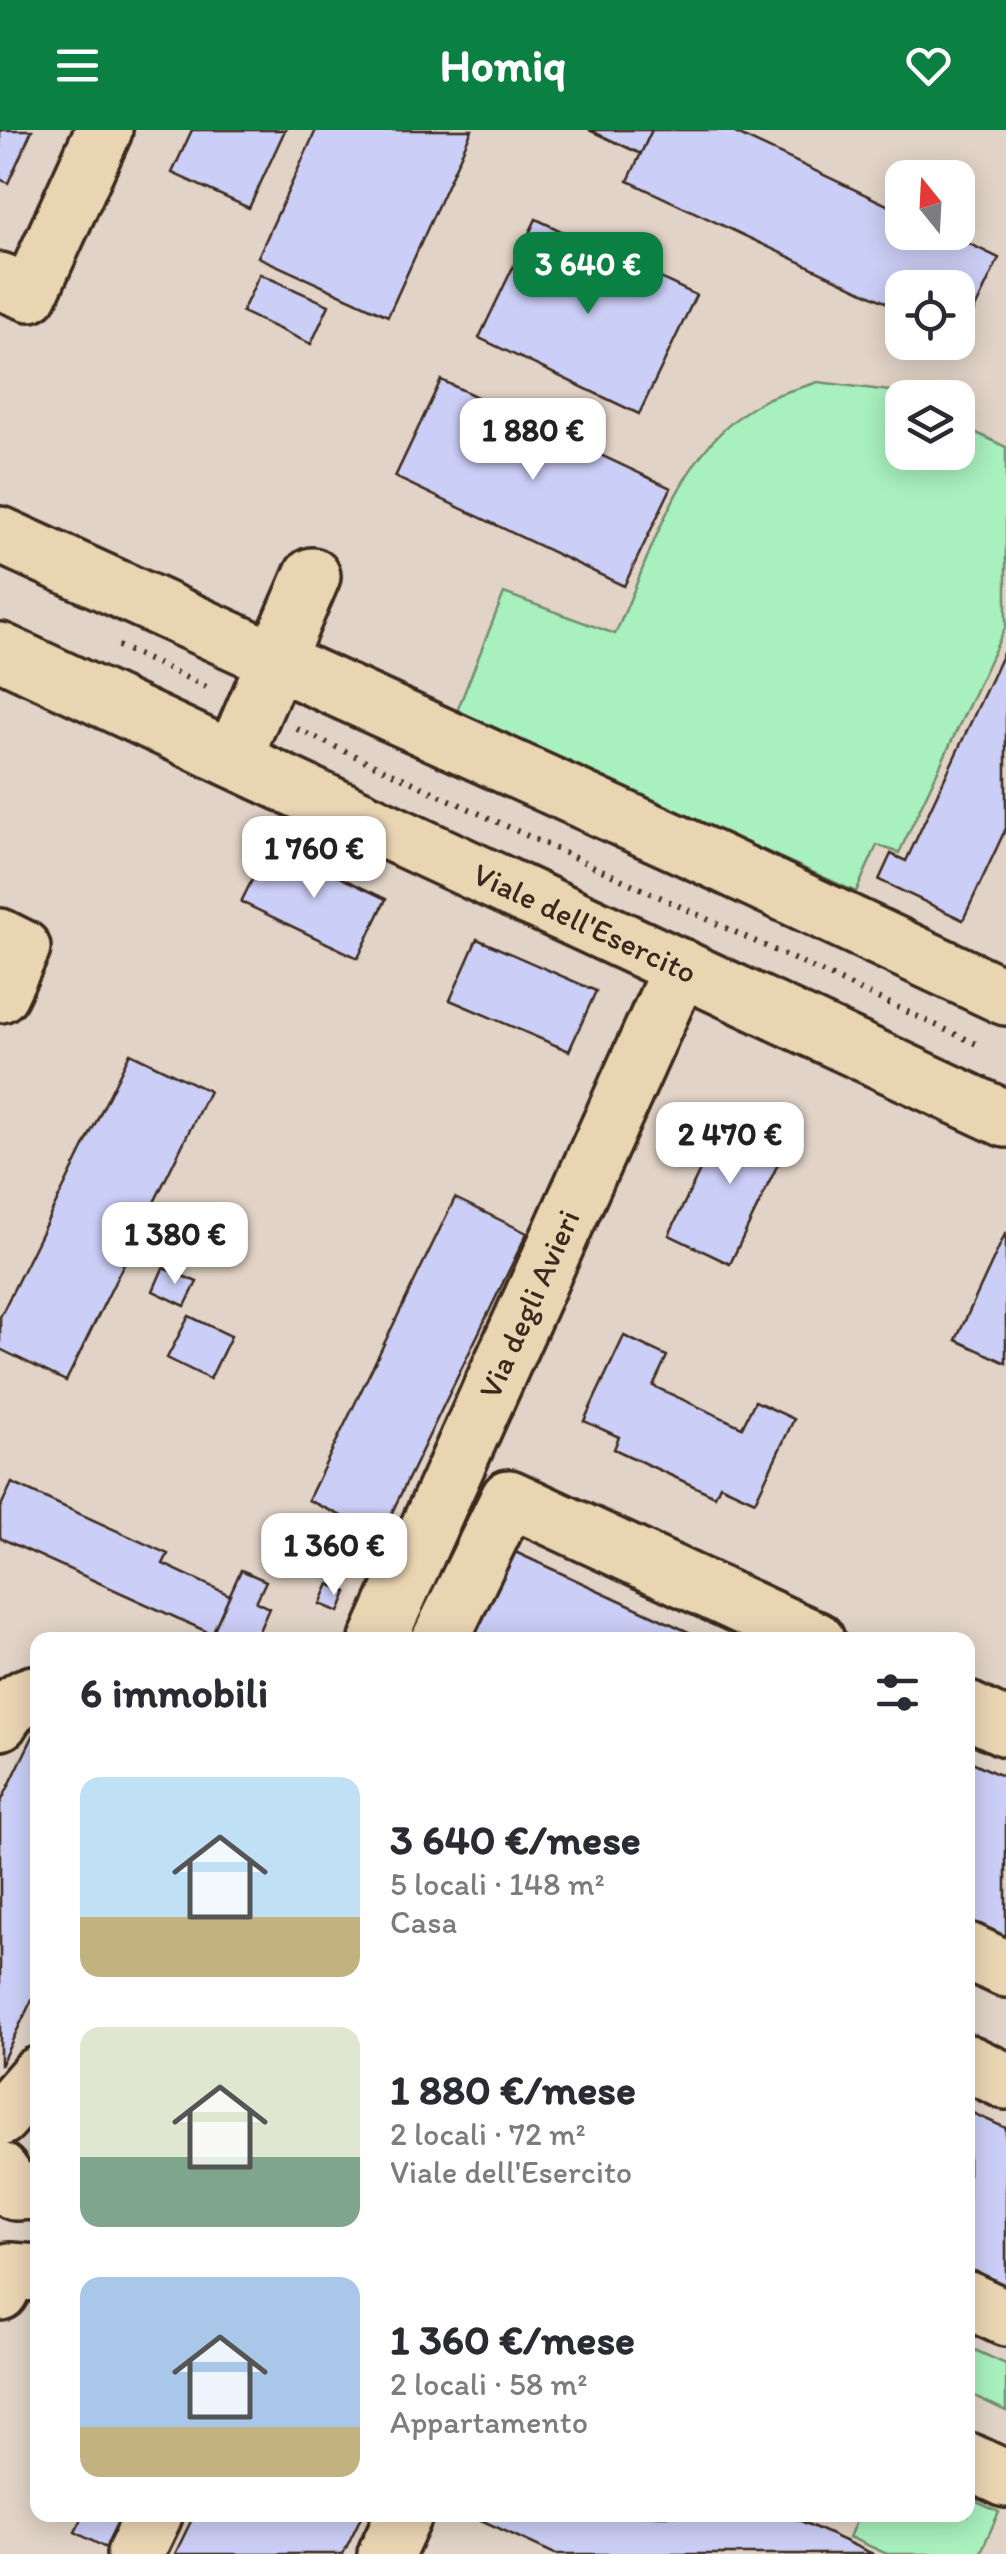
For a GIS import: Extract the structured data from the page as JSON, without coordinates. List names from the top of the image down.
{
  "streets": {
    "street": ["Viale dell'Esercito", "Via degli Avieri"]
  },
  "crossings": [
    ["Viale dell'Esercito", "Via degli Avieri"]
  ],
  "north": "top",
  "page": {
    "header": "Homiq",
    "price": [
      "3 640 €",
      "1 880 €",
      "1 760 €",
      "2 470 €",
      "1 380 €",
      "1 360 €"
    ],
    "heading": "6 immobili",
    "list": [
      {
        "name": "3 640 €/mese",
        "note": "5 locali · 148 m² · Casa"
      },
      {
        "name": "1 880 €/mese",
        "note": "2 locali · 72 m² · Viale dell'Esercito"
      },
      {
        "name": "1 360 €/mese",
        "note": "2 locali · 58 m² · Appartamento"
      }
    ]
  }
}
